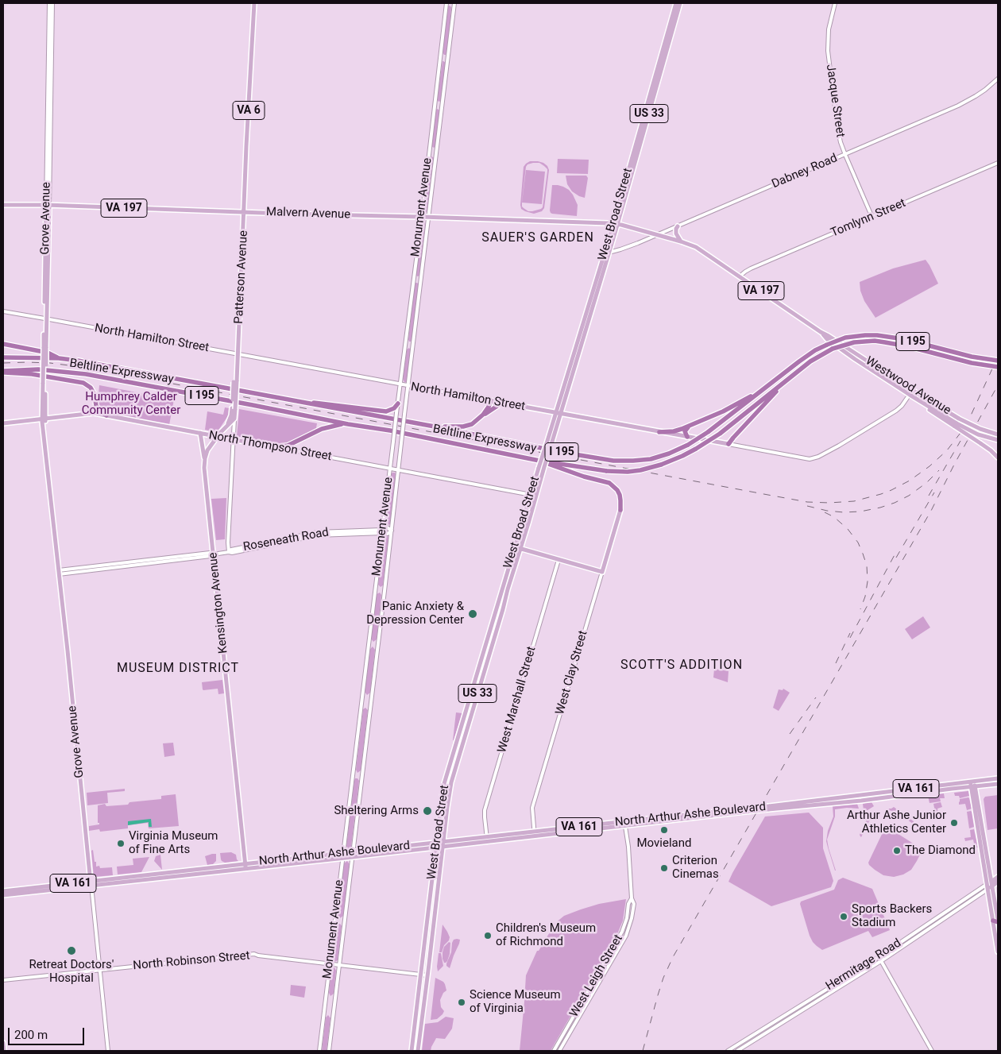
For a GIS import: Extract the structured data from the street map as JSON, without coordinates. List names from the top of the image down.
{
  "streets": {
    "highway": ["I 195", "Beltline Expressway"],
    "main road": [
      "VA 6",
      "US 33",
      "VA 197",
      "Malvern Avenue",
      "West Broad Street",
      "Grove Avenue",
      "Patterson Avenue",
      "North Hamilton Street",
      "Westwood Avenue",
      "North Thompson Street",
      "Kensington Avenue",
      "West Clay Street",
      "VA 161",
      "North Arthur Ashe Boulevard",
      "Hermitage Road"
    ],
    "street": [
      "Jacque Street",
      "Dabney Road",
      "Monument Avenue",
      "Tomlynn Street",
      "Roseneath Road",
      "West Marshall Street",
      "North Robinson Street",
      "West Leigh Street"
    ]
  },
  "crossings": [
    ["Jacque Street", "Dabney Road"],
    ["Jacque Street", "Tomlynn Street"],
    ["Dabney Road", "West Broad Street"],
    ["Dabney Road", "Westwood Avenue"],
    ["Monument Avenue", "Malvern Avenue"],
    ["Monument Avenue", "North Hamilton Street"],
    ["Monument Avenue", "North Thompson Street"],
    ["Monument Avenue", "Roseneath Road"],
    ["Monument Avenue", "North Arthur Ashe Boulevard"],
    ["Monument Avenue", "North Robinson Street"],
    ["Malvern Avenue", "West Broad Street"],
    ["Malvern Avenue", "Grove Avenue"],
    ["Malvern Avenue", "Patterson Avenue"],
    ["Malvern Avenue", "Westwood Avenue"],
    ["West Broad Street", "North Hamilton Street"],
    ["West Broad Street", "Westwood Avenue"],
    ["West Broad Street", "North Thompson Street"],
    ["West Broad Street", "North Arthur Ashe Boulevard"],
    ["West Broad Street", "North Robinson Street"],
    ["Grove Avenue", "North Hamilton Street"],
    ["Grove Avenue", "North Thompson Street"],
    ["Grove Avenue", "Roseneath Road"],
    ["Grove Avenue", "North Arthur Ashe Boulevard"],
    ["Grove Avenue", "North Robinson Street"],
    ["Tomlynn Street", "Westwood Avenue"],
    ["Patterson Avenue", "North Hamilton Street"],
    ["Patterson Avenue", "North Thompson Street"],
    ["Patterson Avenue", "Roseneath Road"],
    ["Patterson Avenue", "Kensington Avenue"],
    ["North Hamilton Street", "Westwood Avenue"],
    ["North Thompson Street", "Kensington Avenue"],
    ["Roseneath Road", "Kensington Avenue"],
    ["Kensington Avenue", "North Arthur Ashe Boulevard"],
    ["West Clay Street", "North Arthur Ashe Boulevard"],
    ["West Marshall Street", "North Arthur Ashe Boulevard"],
    ["North Arthur Ashe Boulevard", "West Leigh Street"]
  ],
  "districts": ["SAUER'S GARDEN", "SCOTT'S ADDITION", "MUSEUM DISTRICT"],
  "parks": ["Humphrey Calder Community Center"],
  "places": [
    "Panic Anxiety & Depression Center",
    "Sheltering Arms",
    "Arthur Ashe Junior Athletics Center",
    "Movieland",
    "Virginia Museum of Fine Arts",
    "The Diamond",
    "Criterion Cinemas",
    "Sports Backers Stadium",
    "Children's Museum of Richmond",
    "Retreat Doctors' Hospital",
    "Science Museum of Virginia"
  ],
  "scale_bar": "200 m"
}
